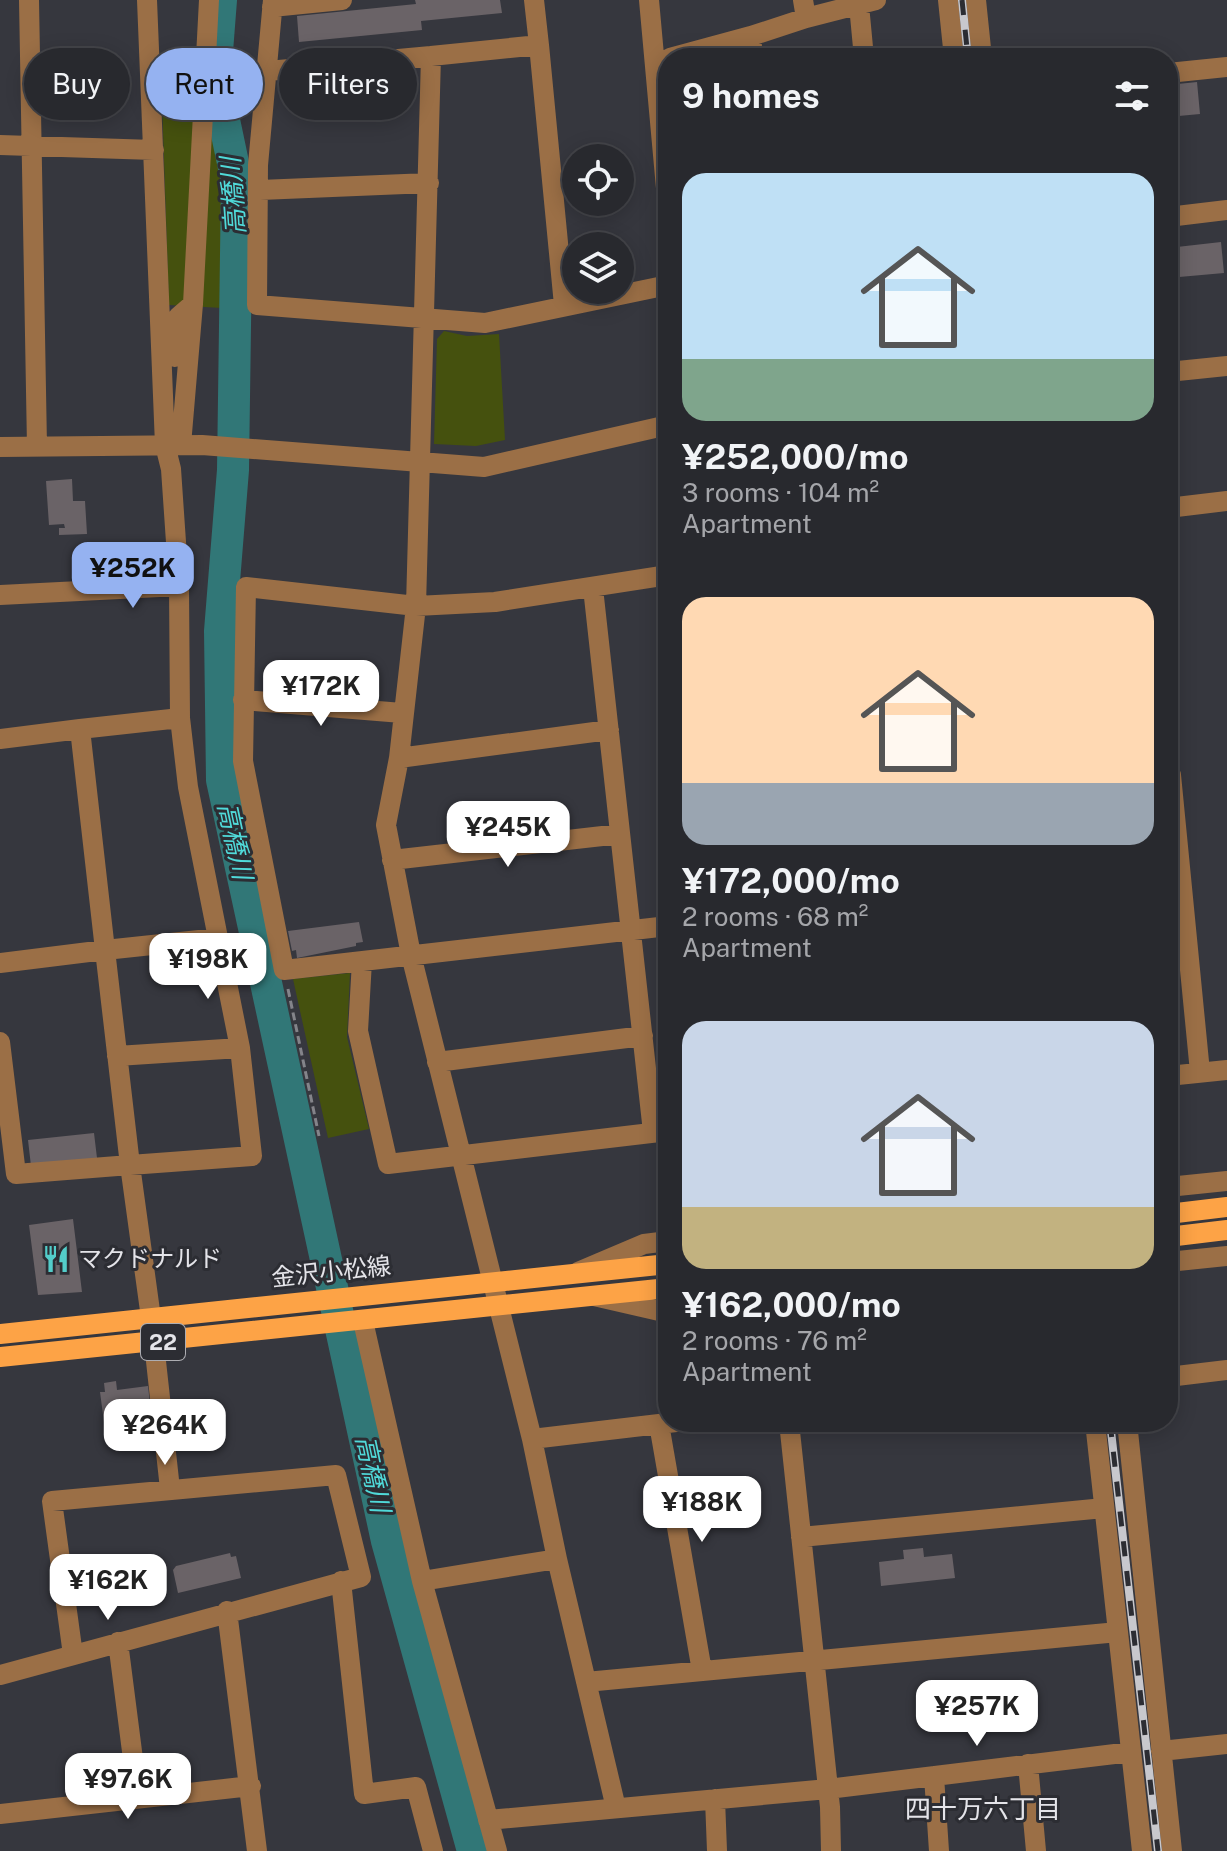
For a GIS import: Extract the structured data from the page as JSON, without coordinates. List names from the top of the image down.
{
  "streets": {
    "main road": ["金沢小松線", "22"]
  },
  "districts": ["四十万六丁目"],
  "water": ["高橋川"],
  "places": {
    "restaurant": ["マクドナルド"]
  },
  "page": {
    "chip": ["Buy", "Rent", "Filters"],
    "heading": "9 homes",
    "list": [
      {
        "name": "¥252,000/mo",
        "note": "3 rooms · 104 m² · Apartment"
      },
      {
        "name": "¥172,000/mo",
        "note": "2 rooms · 68 m² · Apartment"
      },
      {
        "name": "¥162,000/mo",
        "note": "2 rooms · 76 m² · Apartment"
      }
    ],
    "price": [
      "¥252K",
      "¥172K",
      "¥245K",
      "¥198K",
      "¥264K",
      "¥188K",
      "¥162K",
      "¥257K",
      "¥97.6K"
    ]
  }
}
